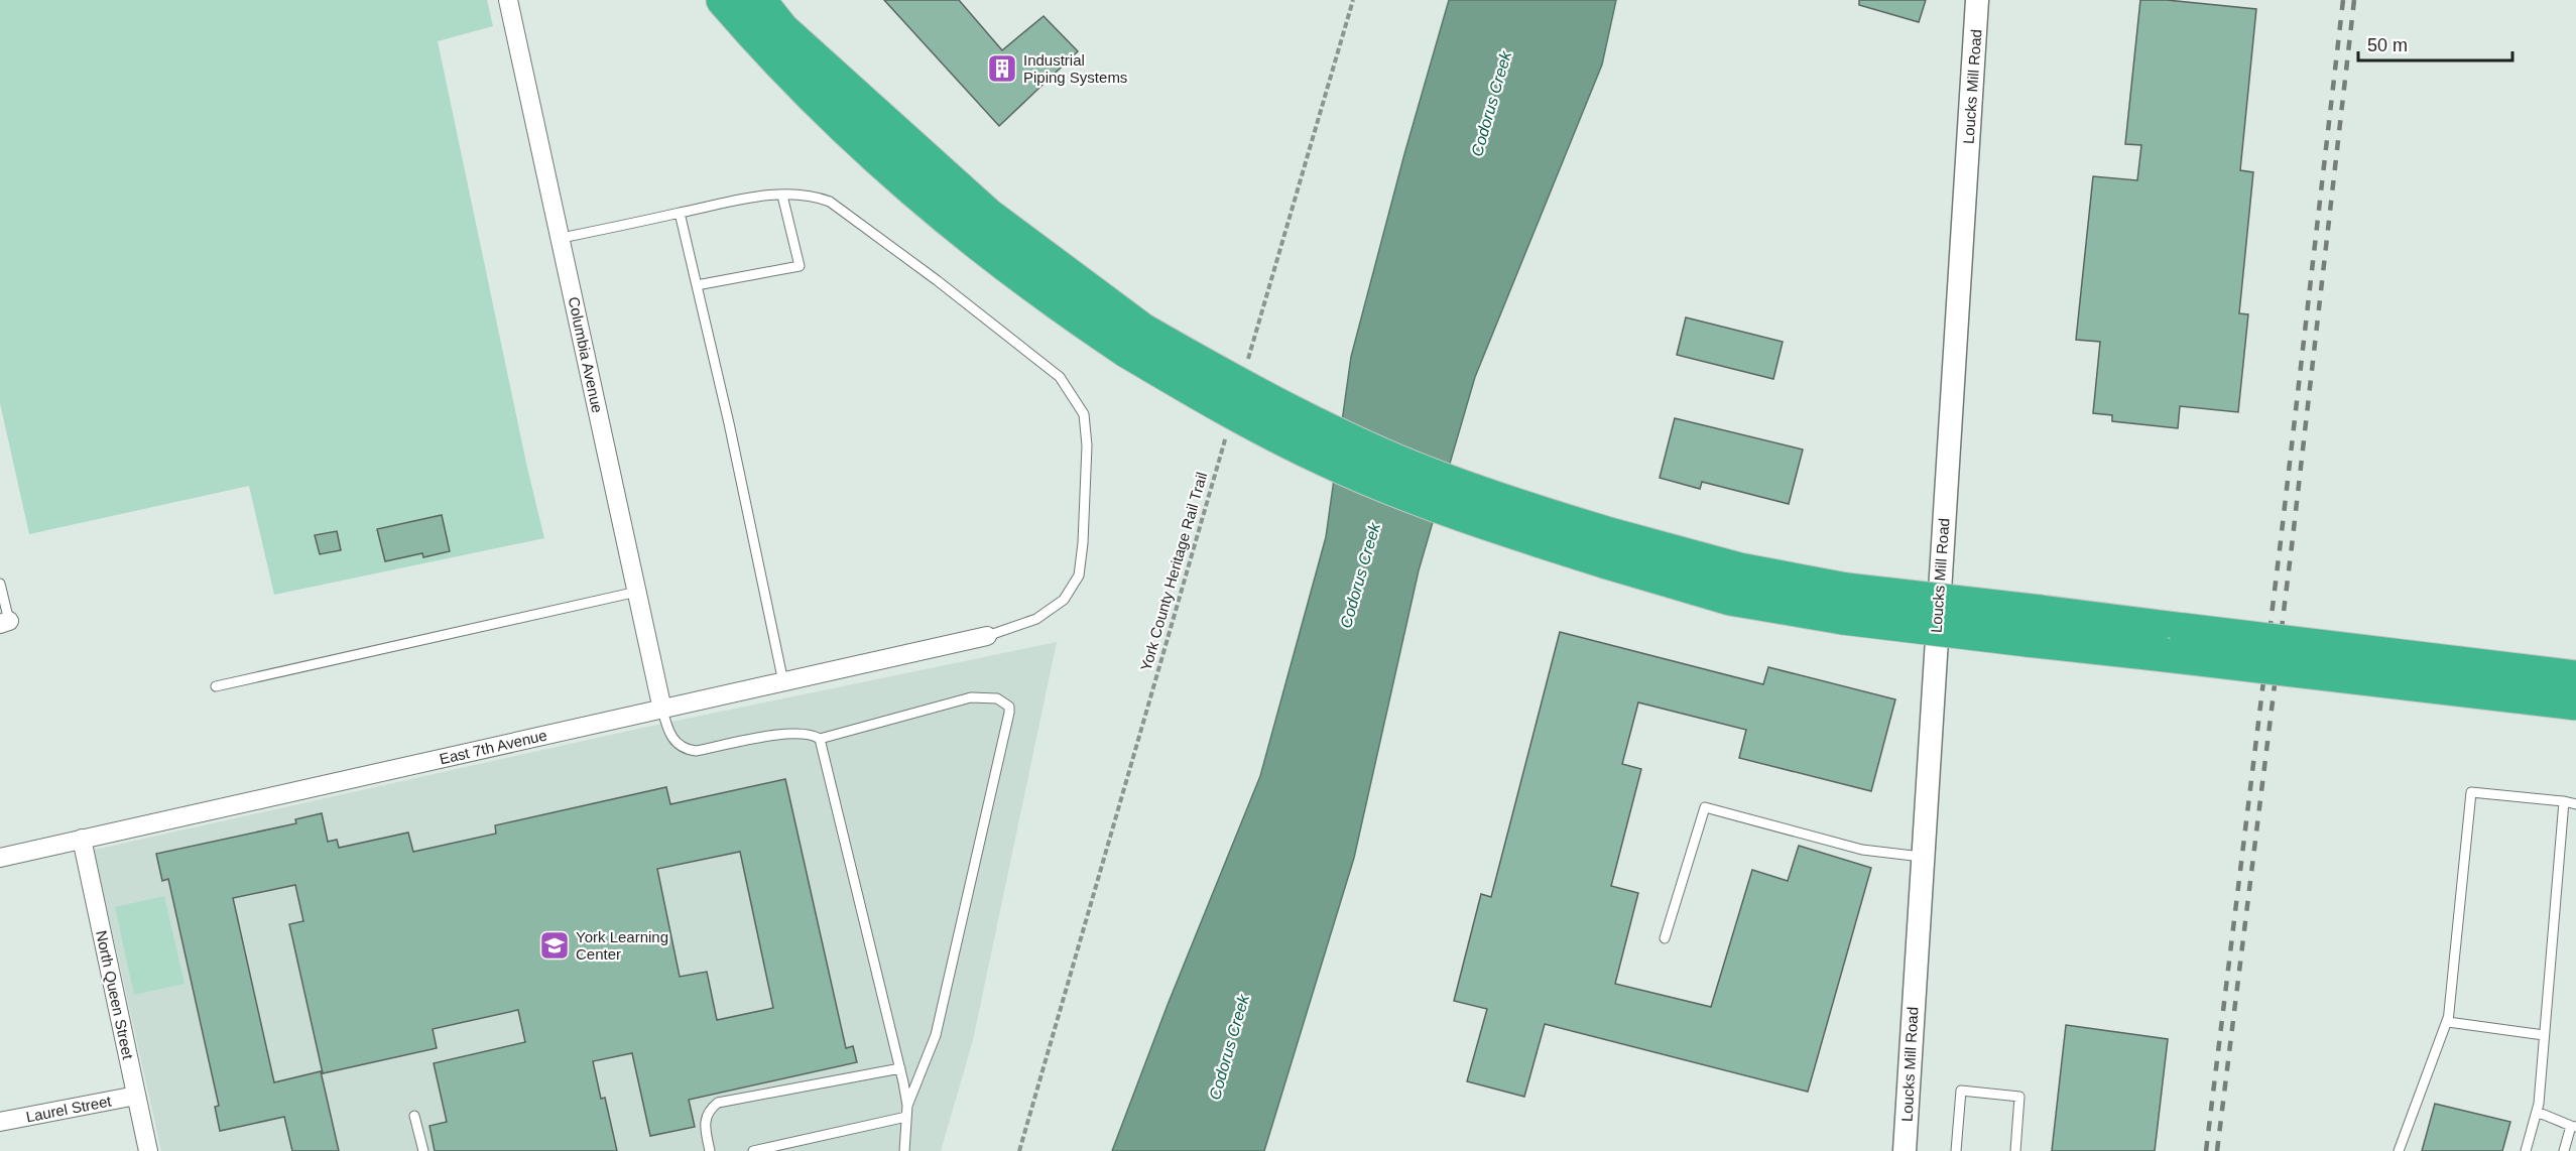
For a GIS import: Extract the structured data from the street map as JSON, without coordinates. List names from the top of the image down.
{
  "streets": {
    "street": [
      "Loucks Mill Road",
      "Columbia Avenue",
      "East 7th Avenue",
      "North Queen Street",
      "Laurel Street"
    ],
    "path": ["York County Heritage Rail Trail"]
  },
  "crossings": [
    ["Columbia Avenue", "East 7th Avenue"],
    ["East 7th Avenue", "North Queen Street"],
    ["North Queen Street", "Laurel Street"]
  ],
  "water": ["Codorus Creek"],
  "places": {
    "building": ["Industrial Piping Systems"],
    "school or university": ["York Learning Center"]
  },
  "scale_bar": "50 m"
}
